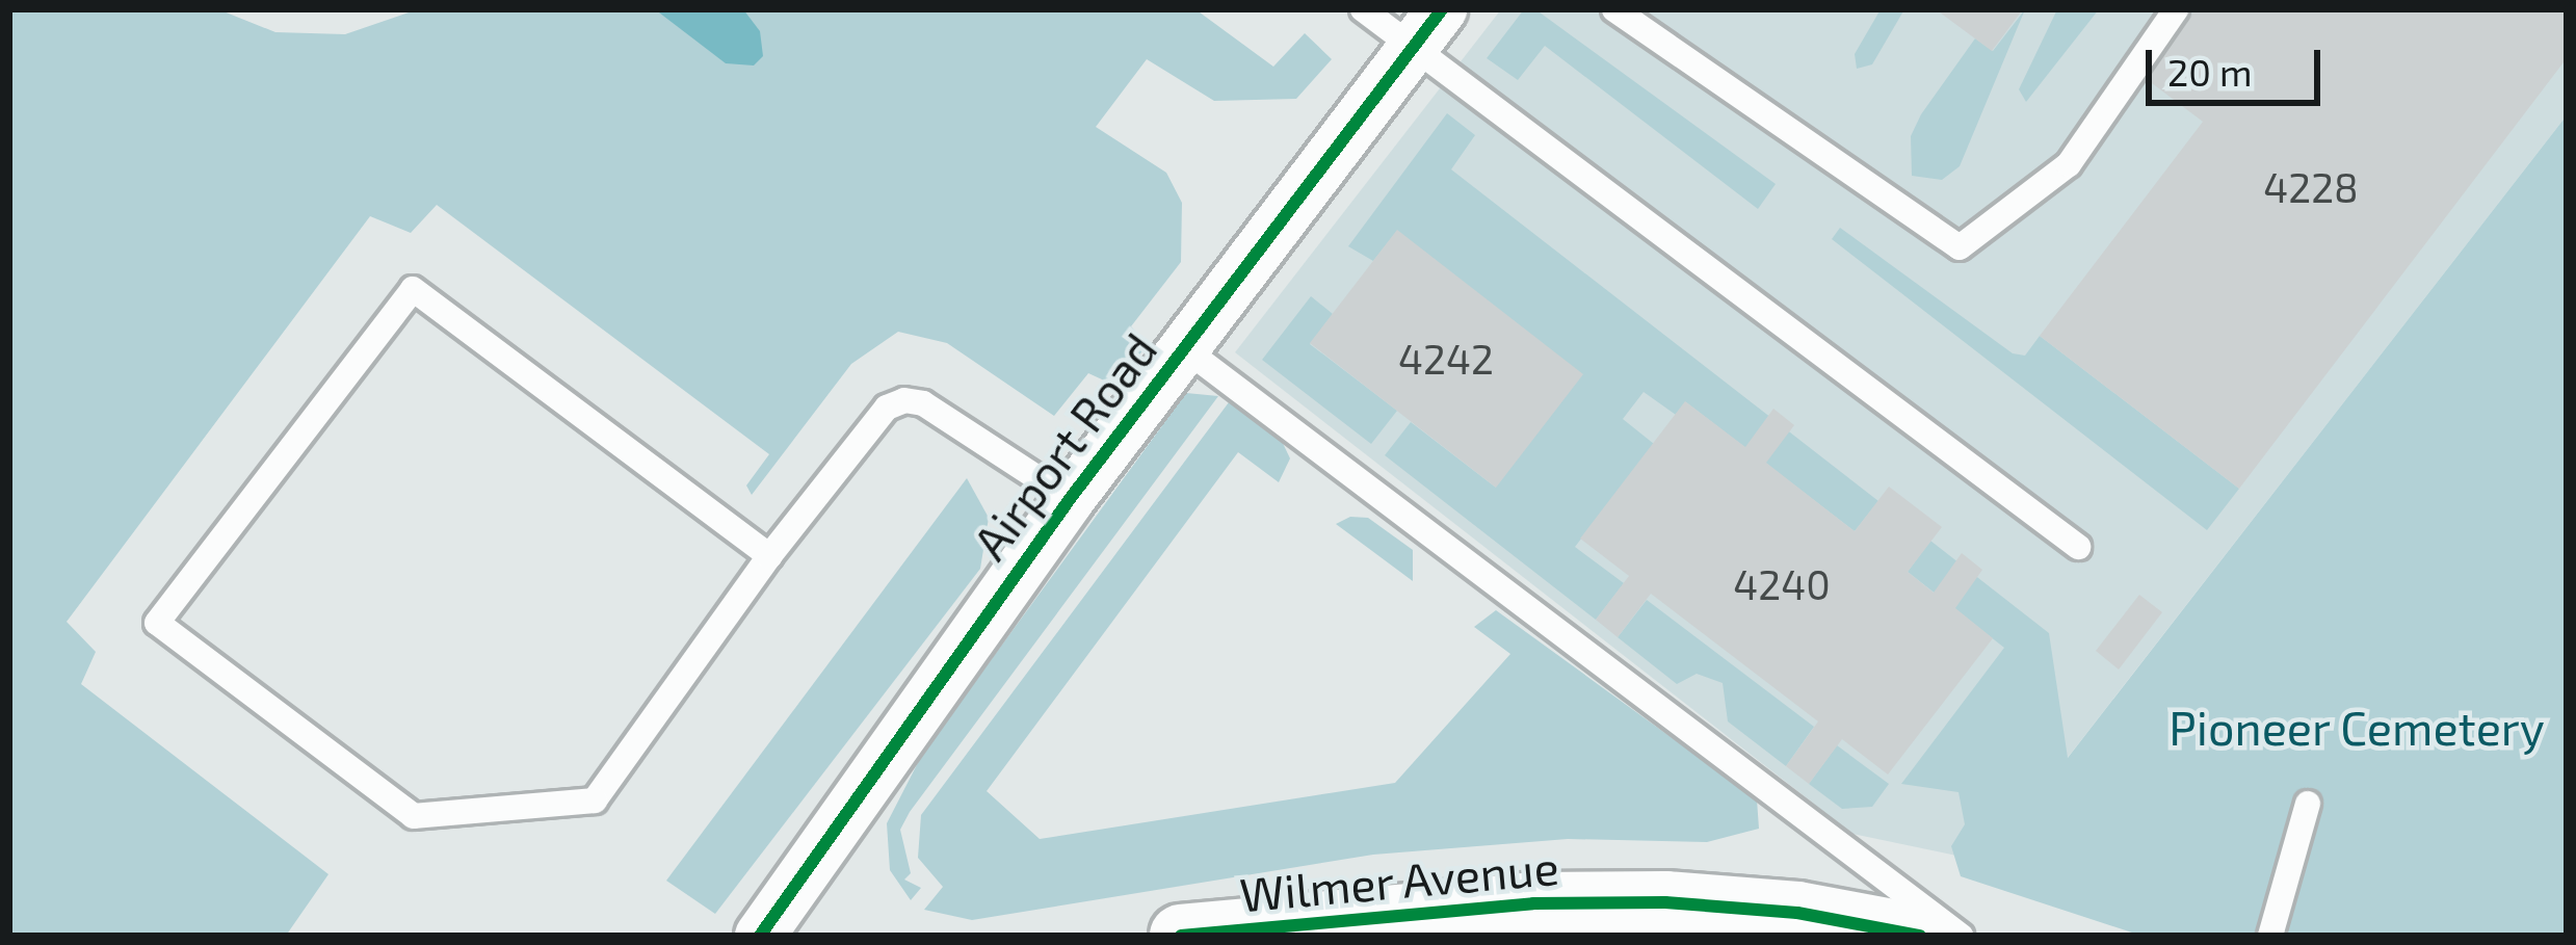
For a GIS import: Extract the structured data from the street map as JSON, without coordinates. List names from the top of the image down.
{
  "streets": {
    "street": ["Airport Road", "Wilmer Avenue"]
  },
  "parks": ["Pioneer Cemetery"],
  "house_numbers": ["4228", "4242", "4240"],
  "scale_bar": "20 m"
}
